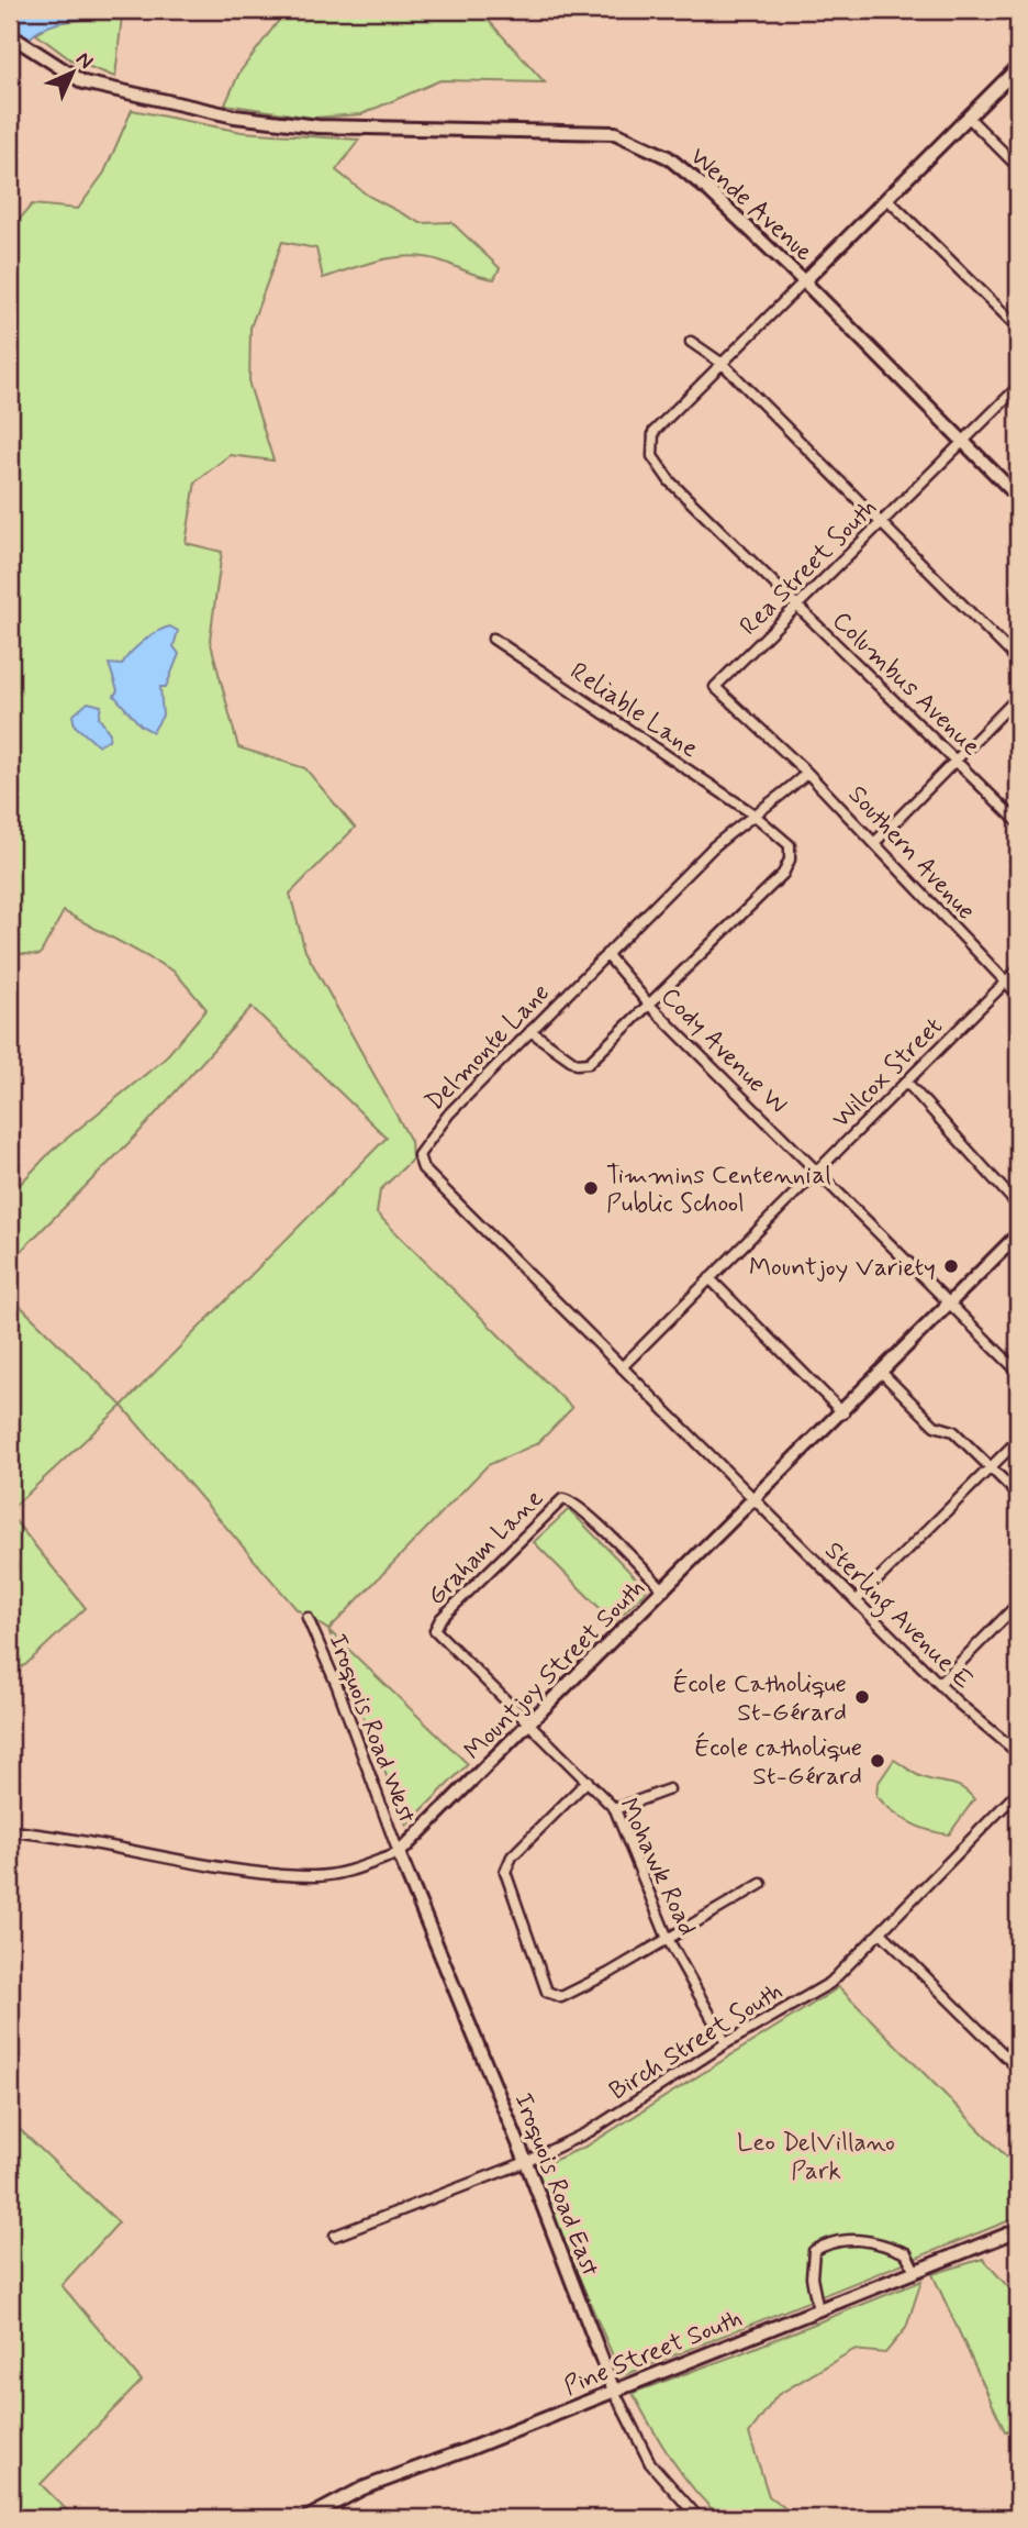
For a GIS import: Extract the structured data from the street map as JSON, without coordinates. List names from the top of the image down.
{
  "streets": {
    "street": [
      "Wende Avenue",
      "Rea Street South",
      "Columbus Avenue",
      "Reliable Lane",
      "Southern Avenue",
      "Delmonte Lane",
      "Cody Avenue W",
      "Wilcox Street",
      "Graham Lane",
      "Sterling Avenue E",
      "Mountjoy Street South",
      "Iroquois Road West",
      "Mohawk Road",
      "Birch Street South",
      "Iroquois Road East",
      "Pine Street South"
    ]
  },
  "crossings": [
    ["Wende Avenue", "Rea Street South"],
    ["Wende Avenue", "Columbus Avenue"],
    ["Rea Street South", "Columbus Avenue"],
    ["Rea Street South", "Southern Avenue"],
    ["Rea Street South", "Delmonte Lane"],
    ["Reliable Lane", "Delmonte Lane"],
    ["Reliable Lane", "Cody Avenue W"],
    ["Southern Avenue", "Delmonte Lane"],
    ["Southern Avenue", "Wilcox Street"],
    ["Delmonte Lane", "Cody Avenue W"],
    ["Delmonte Lane", "Wilcox Street"],
    ["Delmonte Lane", "Sterling Avenue E"],
    ["Cody Avenue W", "Wilcox Street"],
    ["Cody Avenue W", "Mountjoy Street South"],
    ["Wilcox Street", "Sterling Avenue E"],
    ["Graham Lane", "Mountjoy Street South"],
    ["Graham Lane", "Mohawk Road"],
    ["Sterling Avenue E", "Mountjoy Street South"],
    ["Mountjoy Street South", "Iroquois Road West"],
    ["Mountjoy Street South", "Mohawk Road"],
    ["Mountjoy Street South", "Iroquois Road East"],
    ["Iroquois Road West", "Iroquois Road East"],
    ["Mohawk Road", "Birch Street South"],
    ["Birch Street South", "Iroquois Road East"],
    ["Iroquois Road East", "Pine Street South"]
  ],
  "parks": ["Leo DelVillano Park"],
  "places": [
    "Timmins Centennial Public School",
    "Mountjoy Variety",
    "École Catholique St-Gérard",
    "École catholique St-Gérard"
  ],
  "north": "top right"
}
